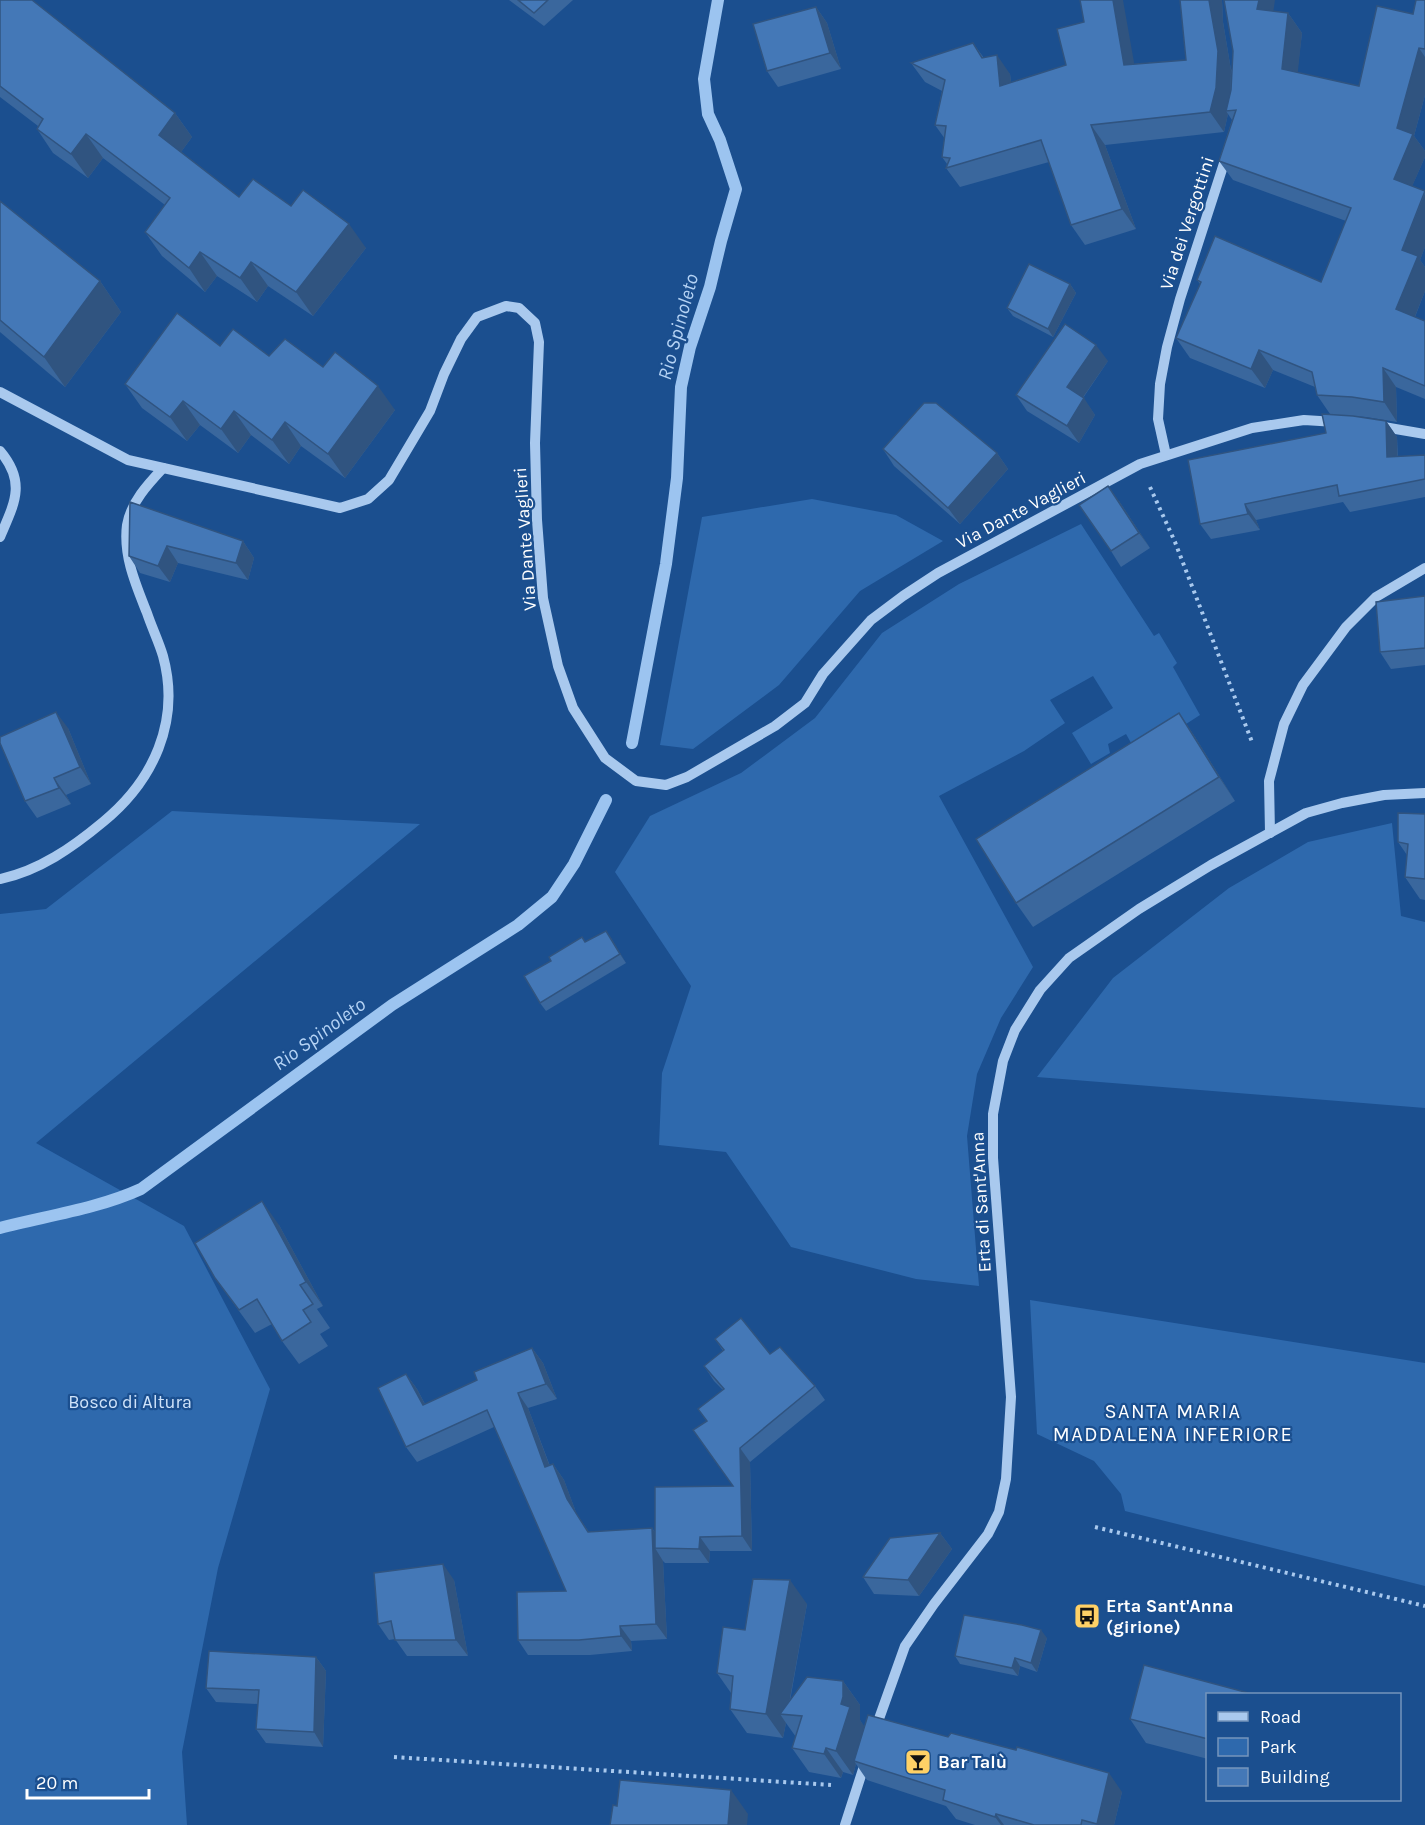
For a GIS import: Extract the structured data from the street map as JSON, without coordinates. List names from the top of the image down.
{
  "streets": {
    "street": ["Via dei Vergottini", "Via Dante Vaglieri", "Erta di Sant'Anna"]
  },
  "crossings": [
    ["Via dei Vergottini", "Via Dante Vaglieri"]
  ],
  "districts": ["SANTA MARIA MADDALENA INFERIORE"],
  "water": ["Rio Spinoleto"],
  "parks": ["Bosco di Altura"],
  "places": {
    "bus stop": ["Erta Sant'Anna (girione)"],
    "bar": ["Bar Talù"]
  },
  "legend": ["Road", "Park", "Building"],
  "scale_bar": "20 m"
}
